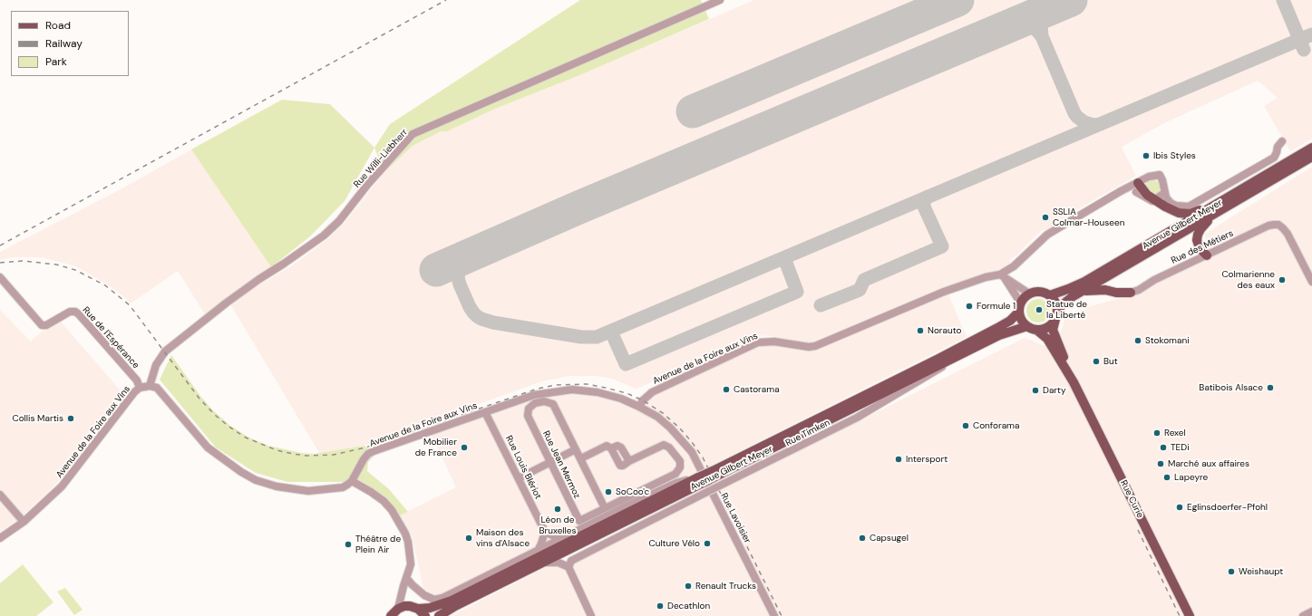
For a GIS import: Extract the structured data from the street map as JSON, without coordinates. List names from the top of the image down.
{
  "streets": {
    "main road": ["Avenue Gilbert Meyer", "Rue Curie"],
    "street": [
      "Rue Willi-Liebherr",
      "Rue des Métiers",
      "Rue de l'Espérance",
      "Avenue de la Foire aux Vins",
      "Rue Timken",
      "Rue Jean Mermoz",
      "Rue Louis Blériot",
      "Rue Lavoisier"
    ]
  },
  "crossings": [
    ["Rue Willi-Liebherr", "Avenue de la Foire aux Vins"],
    ["Avenue Gilbert Meyer", "Rue Timken"],
    ["Avenue Gilbert Meyer", "Rue Curie"],
    ["Rue de l'Espérance", "Avenue de la Foire aux Vins"],
    ["Avenue de la Foire aux Vins", "Rue Louis Blériot"],
    ["Avenue de la Foire aux Vins", "Rue Lavoisier"]
  ],
  "places": [
    "Ibis Styles",
    "SSLIA Colmar-Houseen",
    "Colmarienne des eaux",
    "Formule 1",
    "Statue de la Liberté",
    "Norauto",
    "Stokomani",
    "But",
    "Batibois Alsace",
    "Castorama",
    "Darty",
    "Collis Martis",
    "Conforama",
    "Rexel",
    "Mobilier de France",
    "TEDi",
    "Intersport",
    "Marché aux affaires",
    "Lapeyre",
    "SoCoo'c",
    "Eglinsdoerfer-Pfohl",
    "Léon de Bruxelles",
    "Maison des vins d'Alsace",
    "Capsugel",
    "Culture Vélo",
    "Théâtre de Plein Air",
    "Weishaupt",
    "Renault Trucks",
    "Decathlon"
  ],
  "legend": ["Road", "Railway", "Park"]
}
